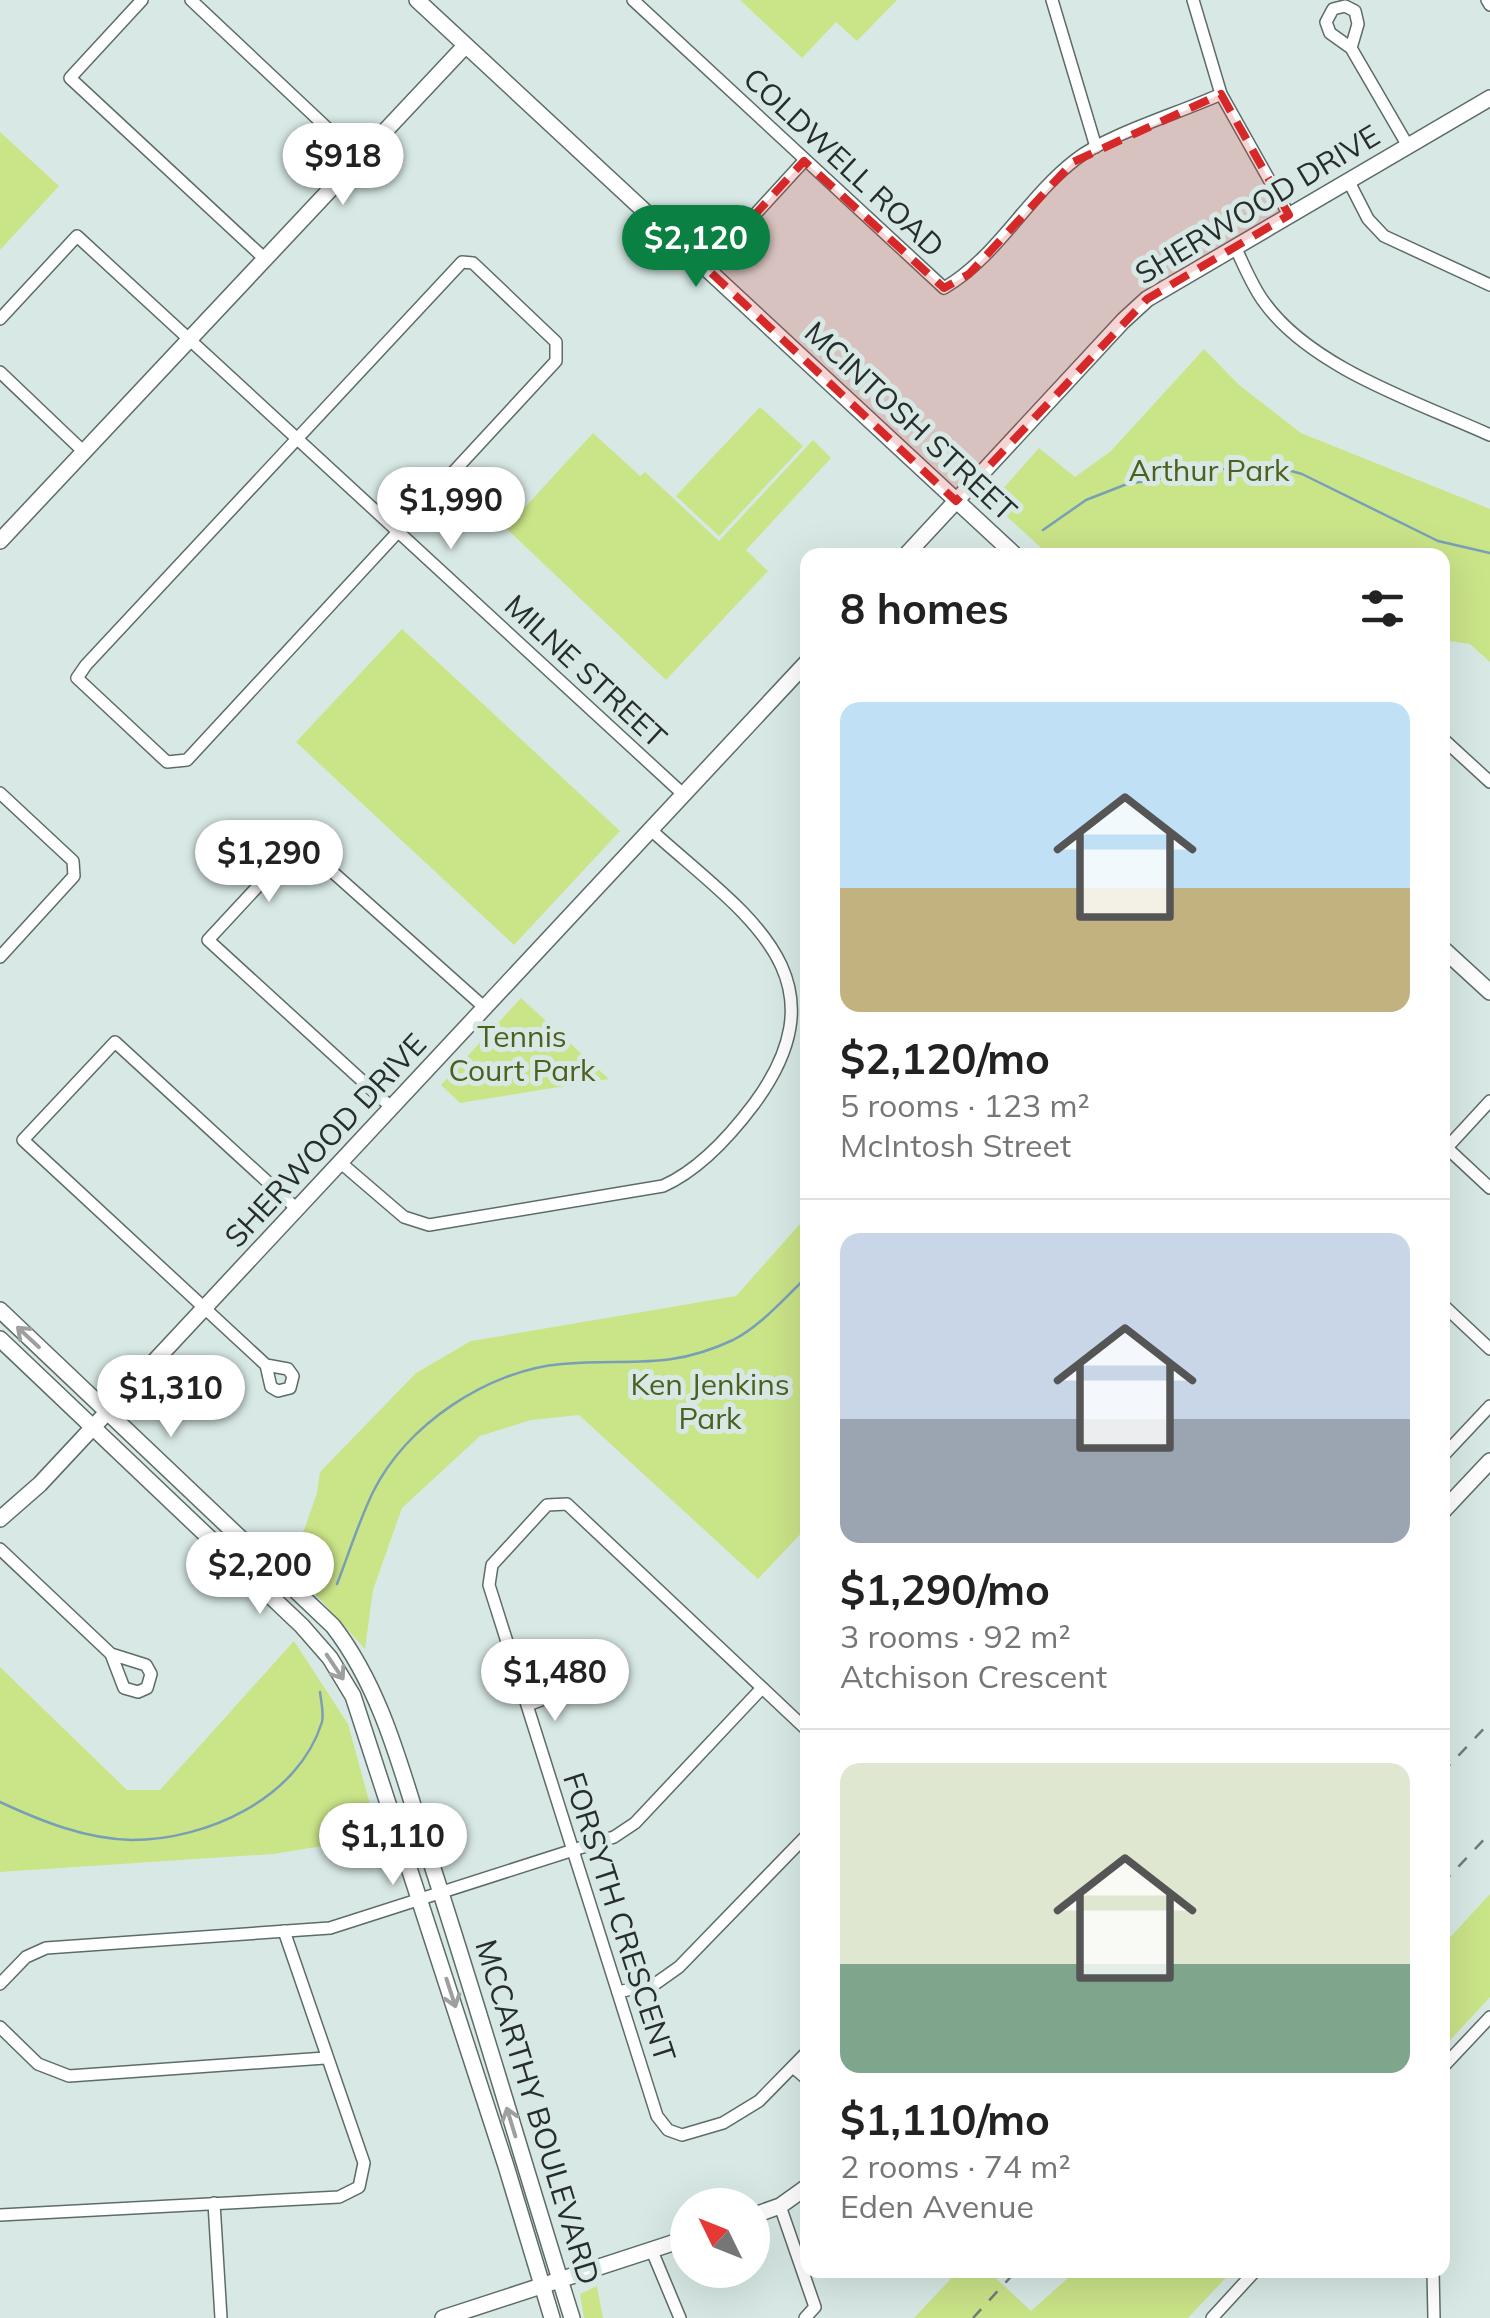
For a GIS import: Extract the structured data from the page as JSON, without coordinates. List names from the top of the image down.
{
  "streets": {
    "street": [
      "COLDWELL ROAD",
      "SHERWOOD DRIVE",
      "MCINTOSH STREET",
      "MILNE STREET",
      "FORSYTH CRESCENT",
      "MCCARTHY BOULEVARD"
    ]
  },
  "crossings": [
    ["SHERWOOD DRIVE", "MCINTOSH STREET"],
    ["SHERWOOD DRIVE", "MILNE STREET"],
    ["SHERWOOD DRIVE", "MCCARTHY BOULEVARD"]
  ],
  "parks": ["Arthur Park", "Tennis Court Park", "Ken Jenkins Park"],
  "north": "top left",
  "page": {
    "price": [
      "$918",
      "$2,120",
      "$1,990",
      "$1,290",
      "$1,310",
      "$2,200",
      "$1,480",
      "$1,110"
    ],
    "heading": "8 homes",
    "list": [
      {
        "name": "$2,120/mo",
        "note": "5 rooms · 123 m² · McIntosh Street"
      },
      {
        "name": "$1,290/mo",
        "note": "3 rooms · 92 m² · Atchison Crescent"
      },
      {
        "name": "$1,110/mo",
        "note": "2 rooms · 74 m² · Eden Avenue"
      }
    ]
  }
}
